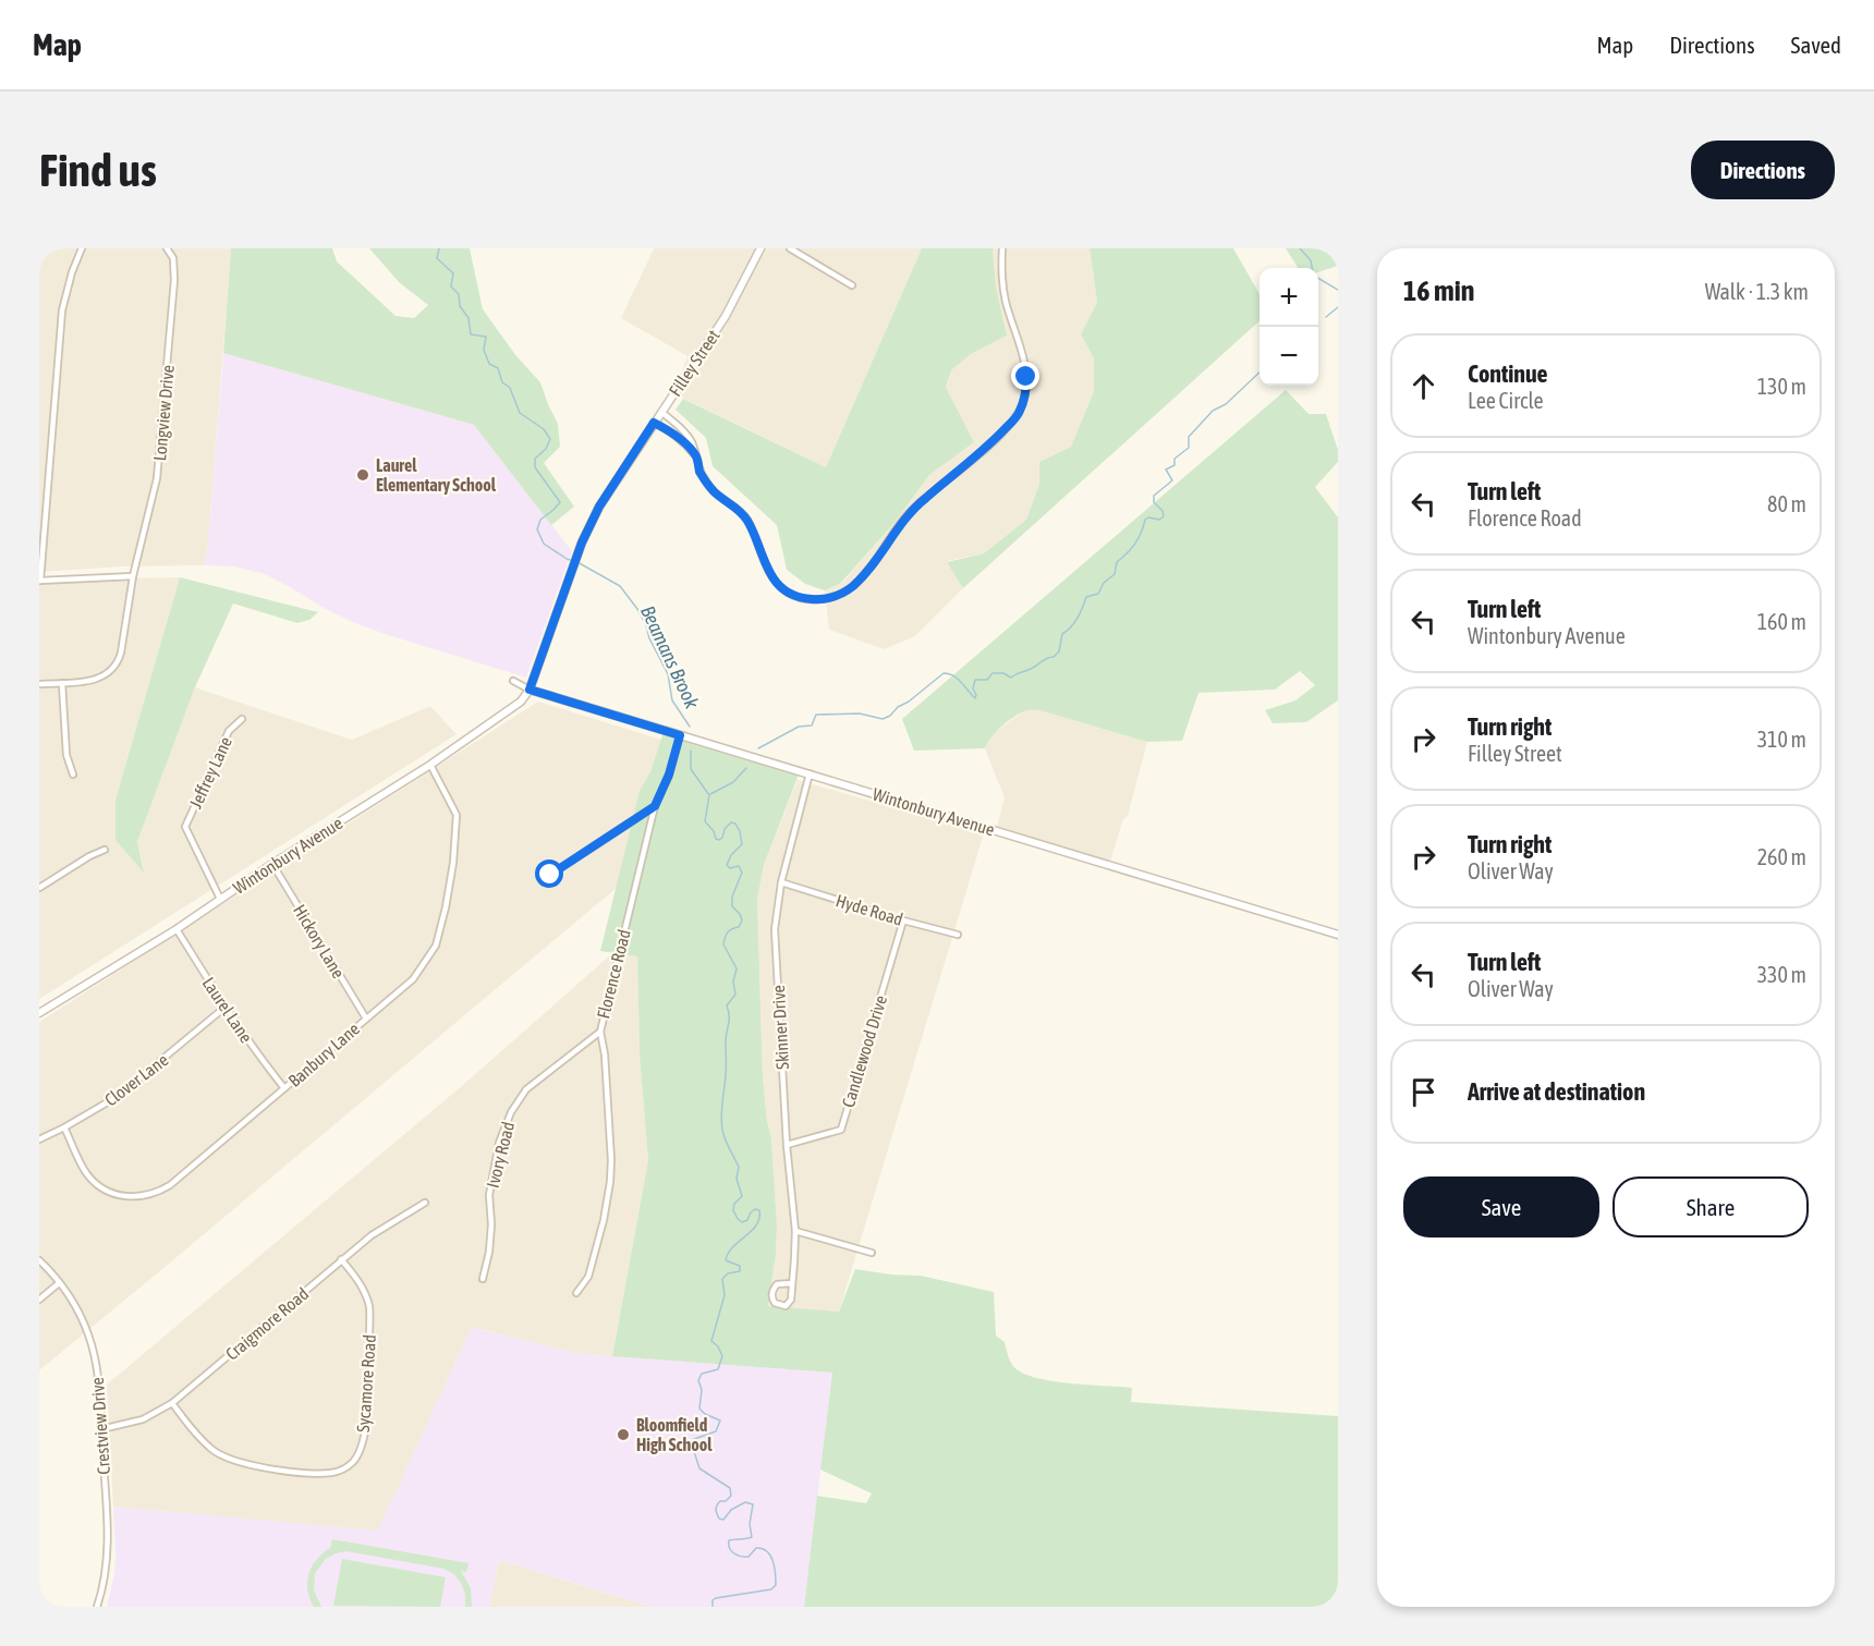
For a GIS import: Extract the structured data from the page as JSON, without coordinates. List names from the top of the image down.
{
  "streets": {
    "street": [
      "Filley Street",
      "Longview Drive",
      "Jeffrey Lane",
      "Wintonbury Avenue",
      "Hyde Road",
      "Hickory Lane",
      "Florence Road",
      "Laurel Lane",
      "Skinner Drive",
      "Candlewood Drive",
      "Banbury Lane",
      "Clover Lane",
      "Ivory Road",
      "Craigmore Road",
      "Sycamore Road",
      "Crestview Drive"
    ]
  },
  "crossings": [
    ["Filley Street", "Wintonbury Avenue"],
    ["Jeffrey Lane", "Wintonbury Avenue"],
    ["Wintonbury Avenue", "Hickory Lane"],
    ["Wintonbury Avenue", "Florence Road"],
    ["Wintonbury Avenue", "Laurel Lane"],
    ["Wintonbury Avenue", "Skinner Drive"],
    ["Wintonbury Avenue", "Banbury Lane"],
    ["Hyde Road", "Skinner Drive"],
    ["Hyde Road", "Candlewood Drive"],
    ["Hickory Lane", "Banbury Lane"],
    ["Florence Road", "Ivory Road"],
    ["Laurel Lane", "Banbury Lane"],
    ["Laurel Lane", "Clover Lane"],
    ["Skinner Drive", "Candlewood Drive"],
    ["Banbury Lane", "Clover Lane"],
    ["Craigmore Road", "Sycamore Road"],
    ["Craigmore Road", "Crestview Drive"]
  ],
  "water": ["Beamans Brook"],
  "places": ["Laurel Elementary School", "Bloomfield High School"],
  "page": {
    "header": "Map",
    "nav": ["Map", "Directions", "Saved"],
    "buttons": [
      "Directions",
      ["Save", "Share"]
    ],
    "title": "Find us",
    "heading": ["16 min", "Walk · 1.3 km"],
    "map_buttons": ["+", "−"],
    "list": [
      ["Continue", "Lee Circle", "130 m"],
      ["Turn left", "Florence Road", "80 m"],
      ["Turn left", "Wintonbury Avenue", "160 m"],
      ["Turn right", "Filley Street", "310 m"],
      ["Turn right", "Oliver Way", "260 m"],
      ["Turn left", "Oliver Way", "330 m"],
      "Arrive at destination"
    ]
  }
}
